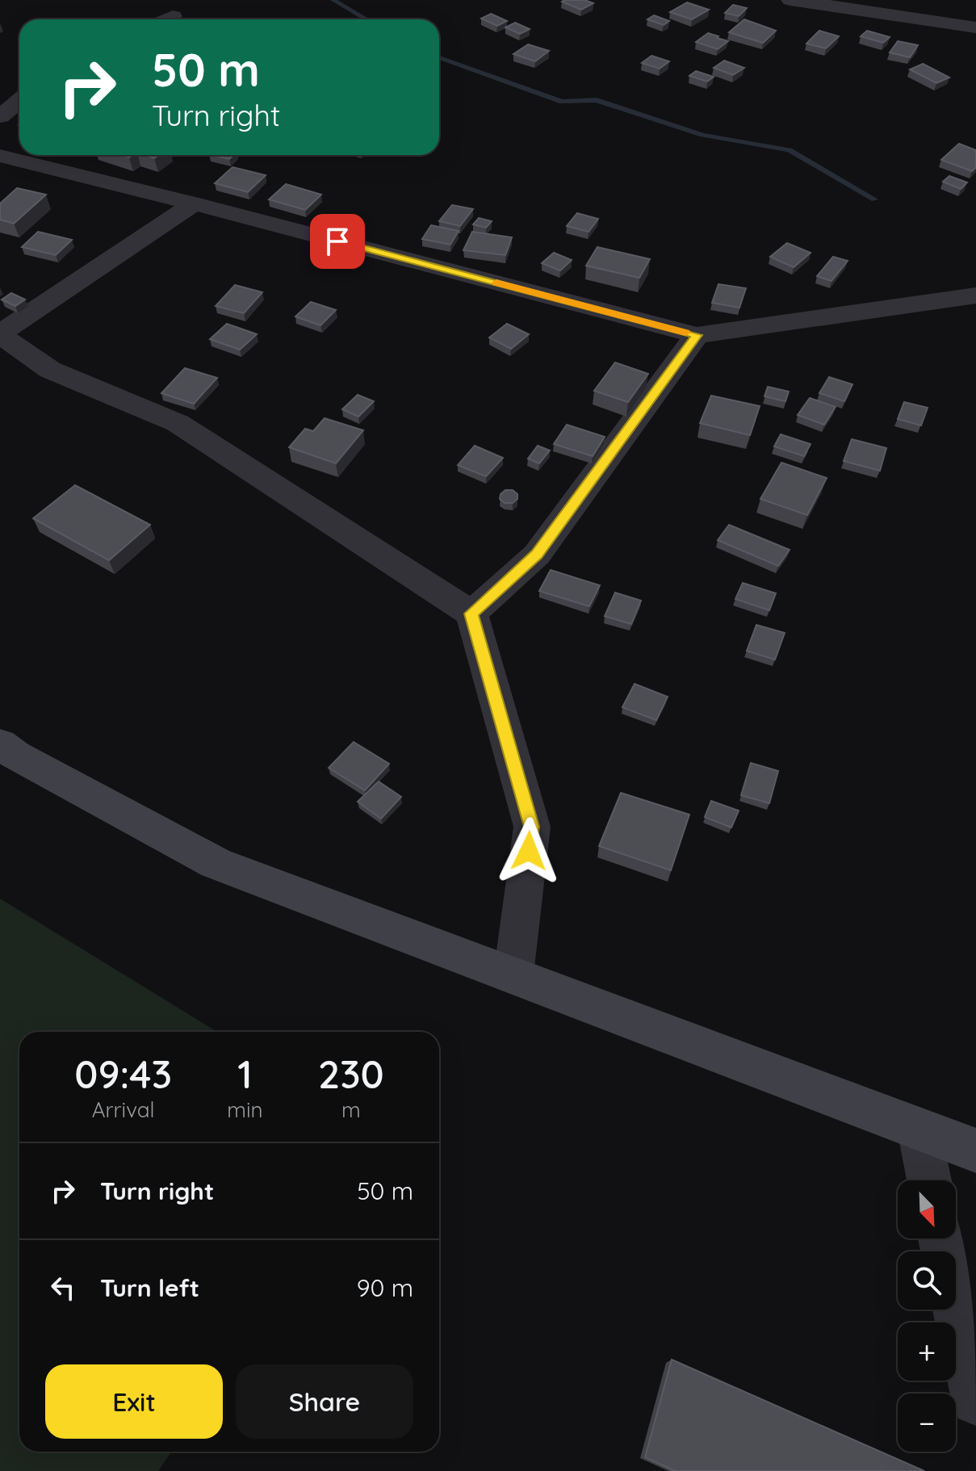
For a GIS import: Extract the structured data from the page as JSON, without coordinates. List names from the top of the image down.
{
  "north": "bottom right",
  "page": {
    "turn": ["50 m", "Turn right"],
    "eta": [
      "09:43",
      "Arrival",
      "1",
      "min",
      "230",
      "m"
    ],
    "list": [
      {
        "name": "Turn right",
        "value": "50 m"
      },
      {
        "name": "Turn left",
        "value": "90 m"
      }
    ],
    "map_buttons": ["+", "−"],
    "buttons": ["Exit", "Share"]
  }
}
